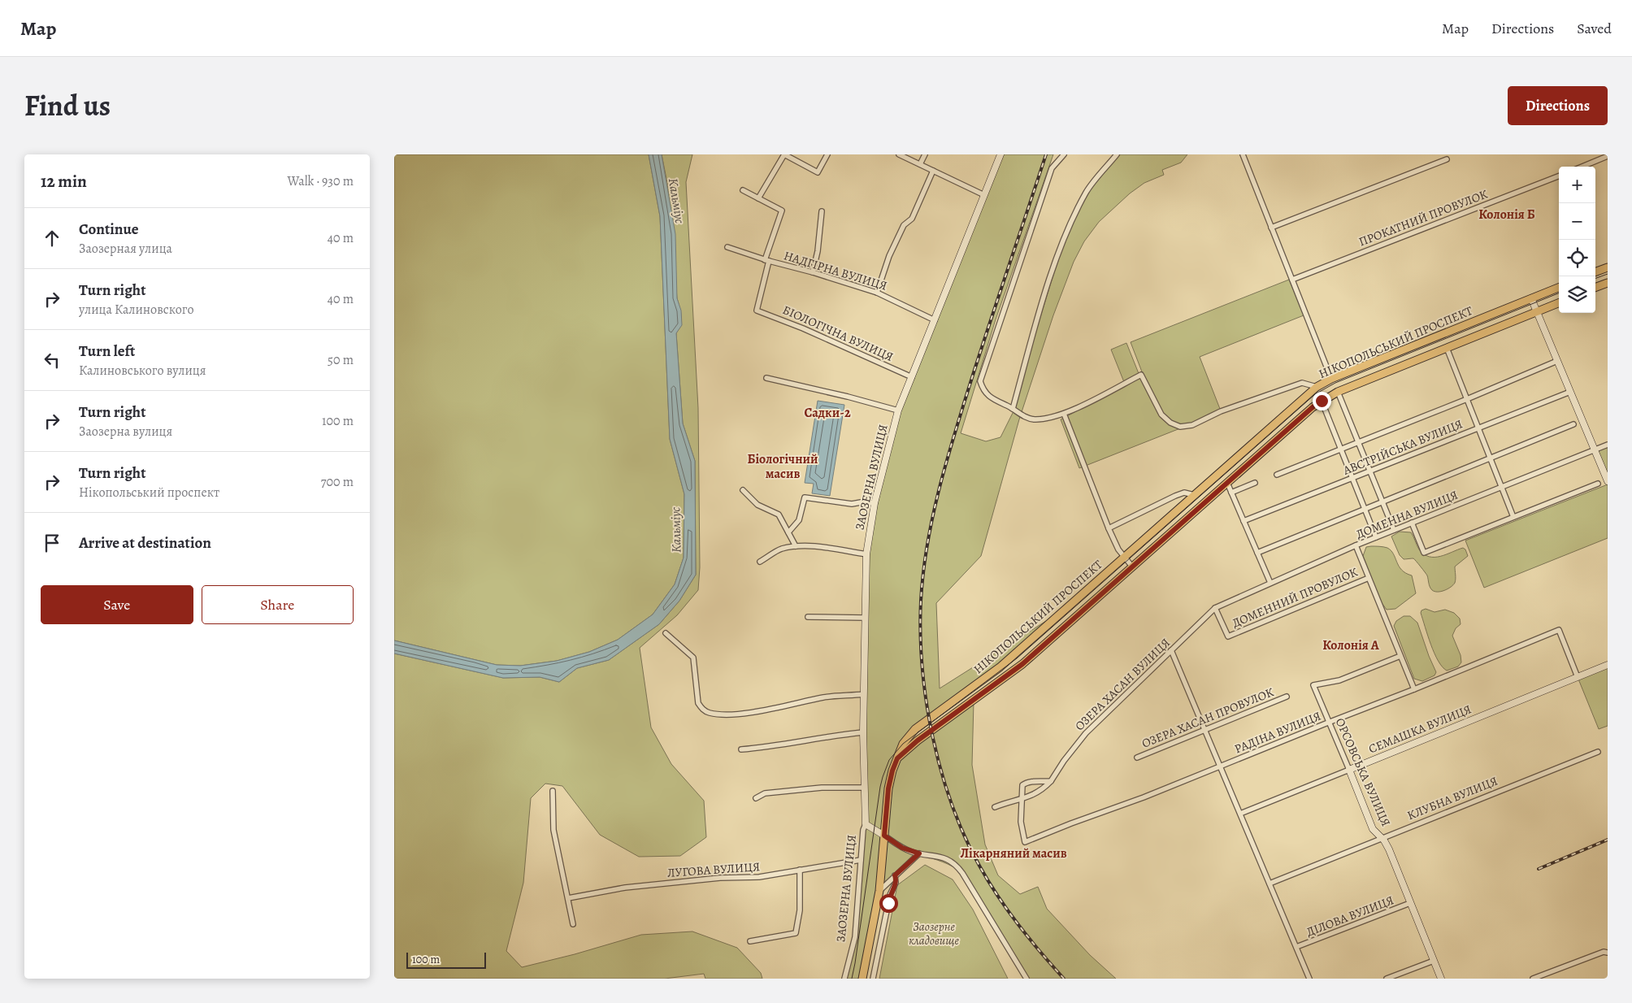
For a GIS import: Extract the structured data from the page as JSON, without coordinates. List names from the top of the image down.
{
  "streets": {
    "main road": ["НІКОПОЛЬСЬКИЙ ПРОСПЕКТ"],
    "street": [
      "ПРОКАТНИЙ ПРОВУЛОК",
      "НАДГІРНА ВУЛИЦЯ",
      "БІОЛОГІЧНА ВУЛИЦЯ",
      "АВСТРІЙСЬКА ВУЛИЦЯ",
      "ЗАОЗЕРНА ВУЛИЦЯ",
      "ДОМЕННА ВУЛИЦЯ",
      "ДОМЕННИЙ ПРОВУЛОК",
      "ОЗЕРА ХАСАН ВУЛИЦЯ",
      "ОЗЕРА ХАСАН ПРОВУЛОК",
      "СЕМАШКА ВУЛИЦЯ",
      "РАДІНА ВУЛИЦЯ",
      "ОРСОВСЬКА ВУЛИЦЯ",
      "КЛУБНА ВУЛИЦЯ",
      "ЛУГОВА ВУЛИЦЯ",
      "ДІЛОВА ВУЛИЦЯ"
    ]
  },
  "crossings": [
    ["НАДГІРНА ВУЛИЦЯ", "БІОЛОГІЧНА ВУЛИЦЯ"],
    ["НАДГІРНА ВУЛИЦЯ", "ЗАОЗЕРНА ВУЛИЦЯ"],
    ["БІОЛОГІЧНА ВУЛИЦЯ", "ЗАОЗЕРНА ВУЛИЦЯ"],
    ["ЗАОЗЕРНА ВУЛИЦЯ", "ЛУГОВА ВУЛИЦЯ"],
    ["ДОМЕННА ВУЛИЦЯ", "ДОМЕННИЙ ПРОВУЛОК"],
    ["ДОМЕННА ВУЛИЦЯ", "ОЗЕРА ХАСАН ВУЛИЦЯ"],
    ["ДОМЕННИЙ ПРОВУЛОК", "ОЗЕРА ХАСАН ВУЛИЦЯ"],
    ["ДОМЕННИЙ ПРОВУЛОК", "РАДІНА ВУЛИЦЯ"],
    ["ДОМЕННИЙ ПРОВУЛОК", "ОРСОВСЬКА ВУЛИЦЯ"],
    ["ОЗЕРА ХАСАН ВУЛИЦЯ", "РАДІНА ВУЛИЦЯ"],
    ["СЕМАШКА ВУЛИЦЯ", "РАДІНА ВУЛИЦЯ"],
    ["СЕМАШКА ВУЛИЦЯ", "ОРСОВСЬКА ВУЛИЦЯ"],
    ["РАДІНА ВУЛИЦЯ", "ОРСОВСЬКА ВУЛИЦЯ"],
    ["ОРСОВСЬКА ВУЛИЦЯ", "КЛУБНА ВУЛИЦЯ"],
    ["ОРСОВСЬКА ВУЛИЦЯ", "ДІЛОВА ВУЛИЦЯ"]
  ],
  "districts": [
    "Колонія Б",
    "Садки-2",
    "Біологічний масив",
    "Колонія А",
    "Лікарняний масив"
  ],
  "water": ["Кальміус"],
  "parks": ["Заозерне кладовище"],
  "scale_bar": "100 m",
  "page": {
    "header": "Map",
    "nav": ["Map", "Directions", "Saved"],
    "title": "Find us",
    "buttons": [
      "Directions",
      ["Save", "Share"]
    ],
    "heading": ["12 min", "Walk · 930 m"],
    "map_buttons": ["+", "−"],
    "list": [
      ["Continue", "Заозерная улица", "40 m"],
      ["Turn right", "улица Калиновского", "40 m"],
      ["Turn left", "Калиновського вулиця", "50 m"],
      ["Turn right", "Заозерна вулиця", "100 m"],
      ["Turn right", "Нікопольський проспект", "700 m"],
      "Arrive at destination"
    ],
    "scale": "100 m"
  }
}
